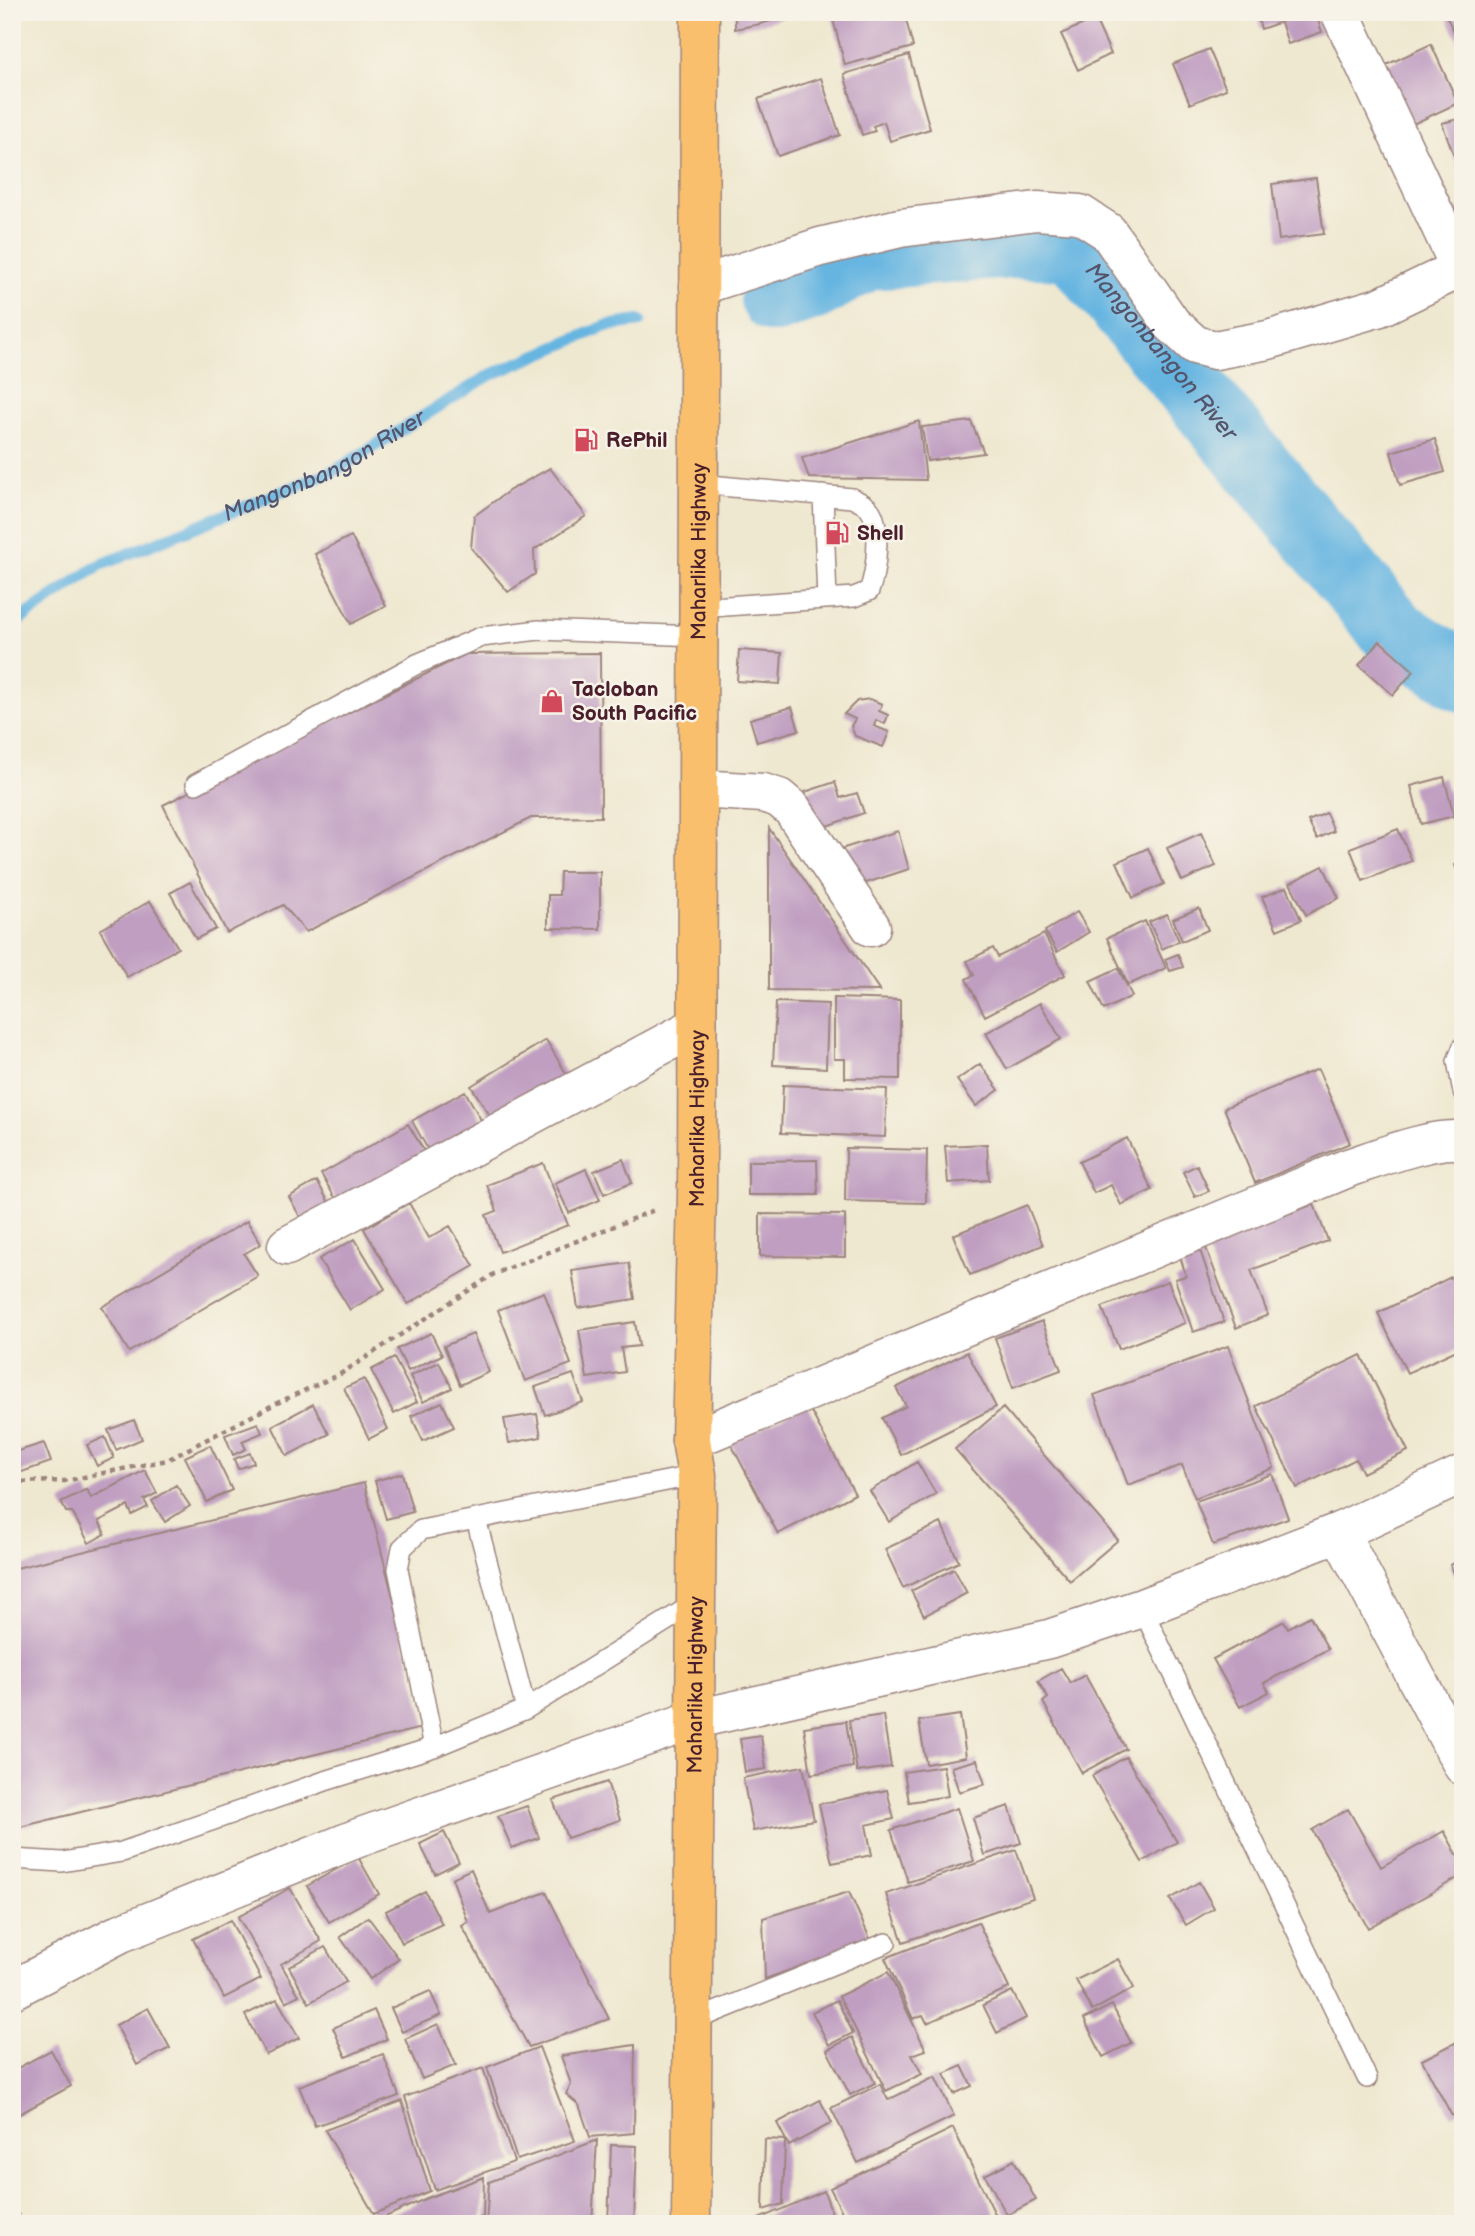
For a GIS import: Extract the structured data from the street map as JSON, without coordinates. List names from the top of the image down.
{
  "streets": {
    "main road": ["Maharlika Highway"]
  },
  "water": ["Mangonbangon River"],
  "places": {
    "fuel station": ["RePhil", "Shell"],
    "shop": ["Tacloban South Pacific"]
  }
}
